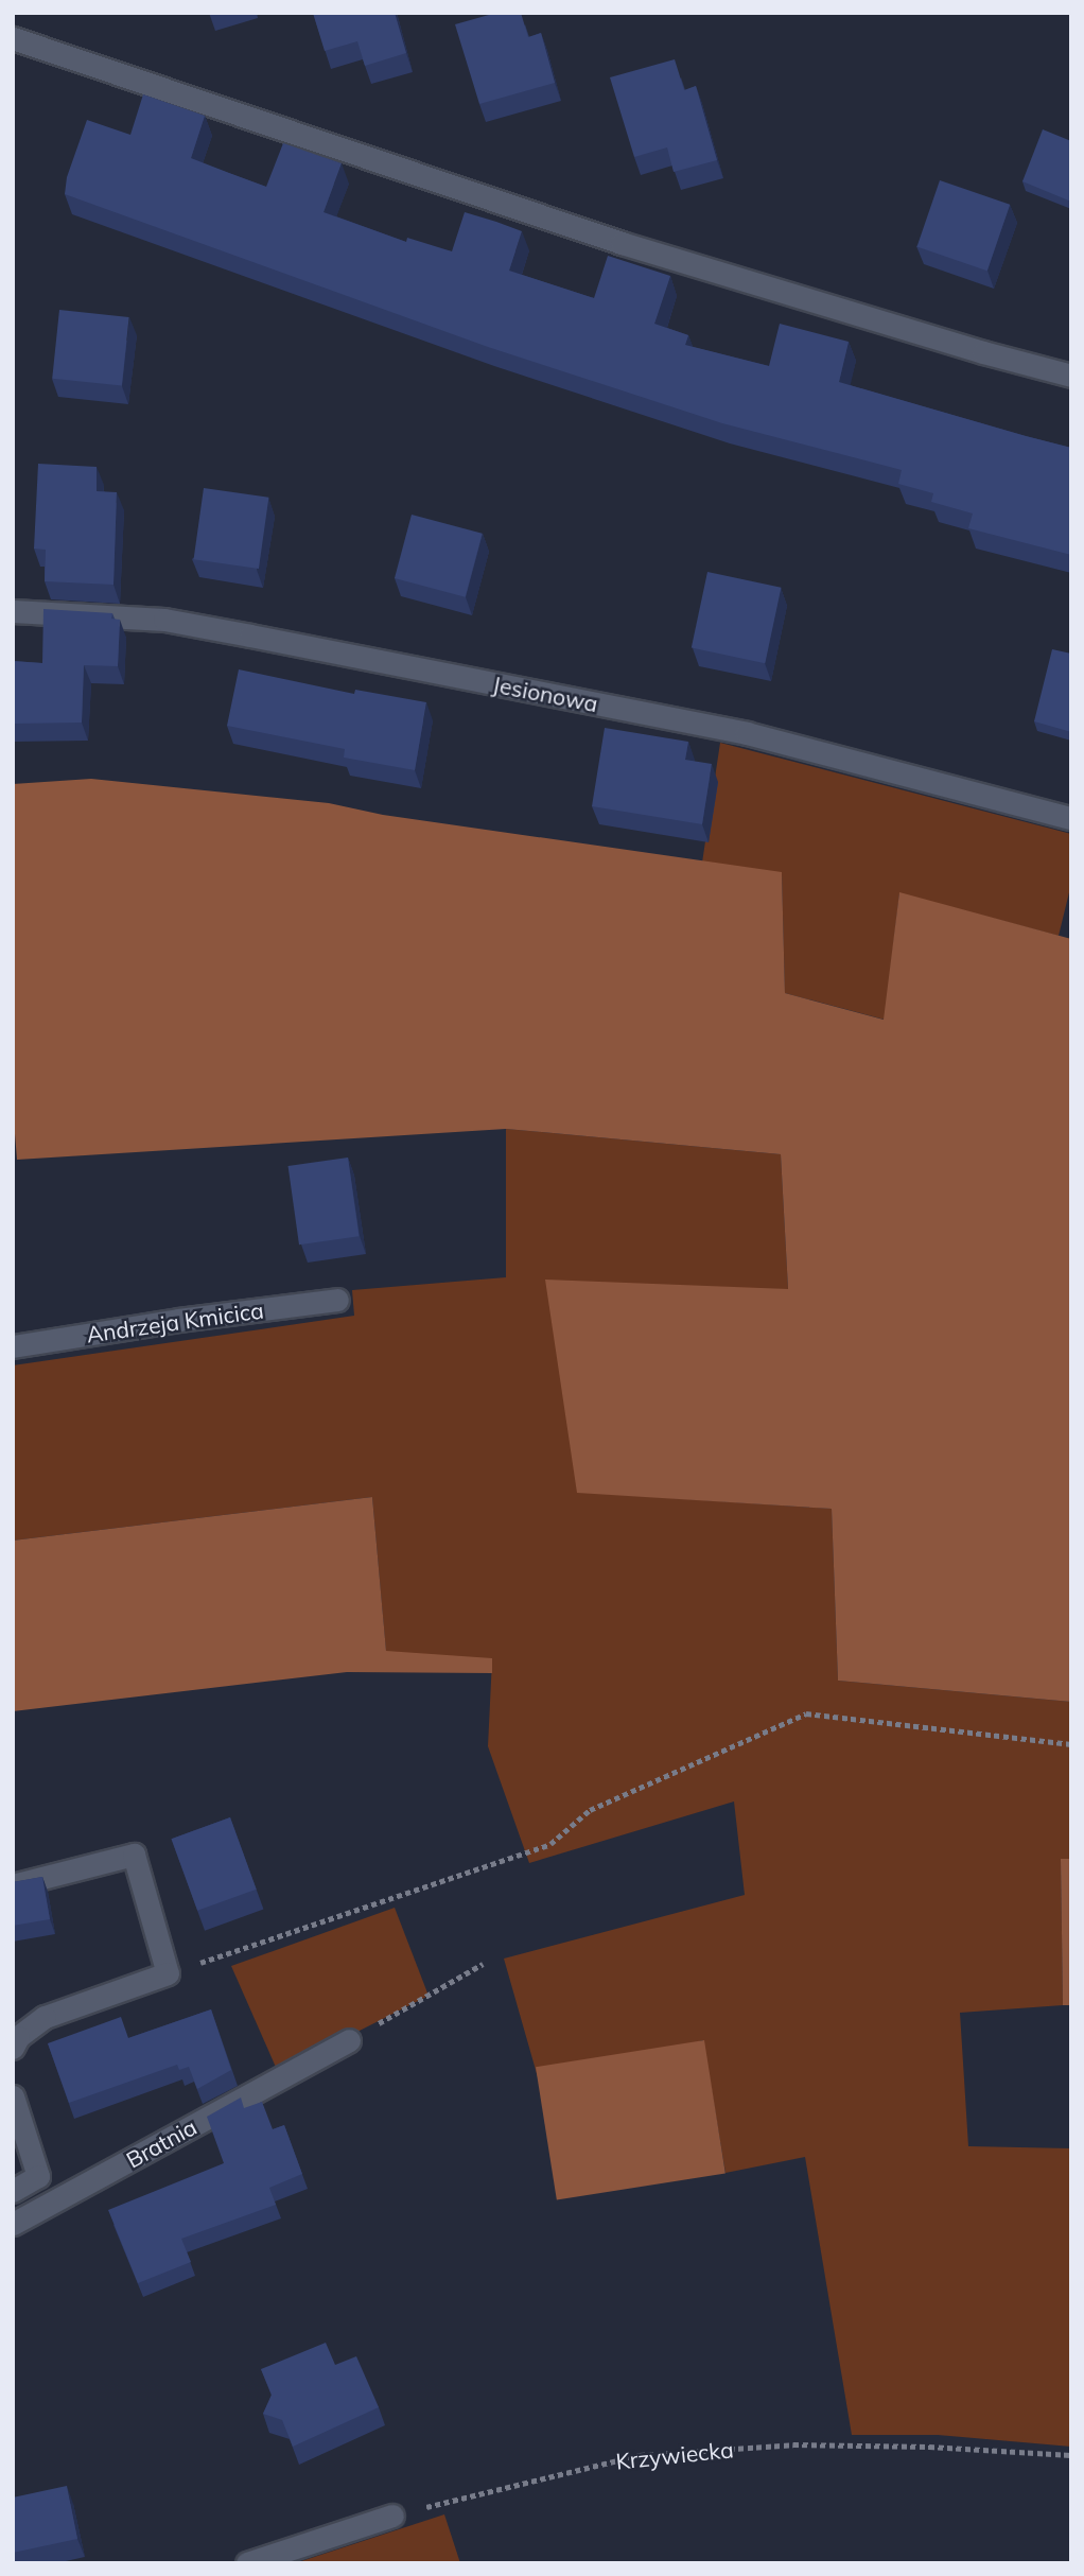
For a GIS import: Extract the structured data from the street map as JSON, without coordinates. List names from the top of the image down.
{
  "streets": {
    "street": ["Jesionowa", "Andrzeja Kmicica", "Bratnia"],
    "path": ["Krzywiecka"]
  }
}
